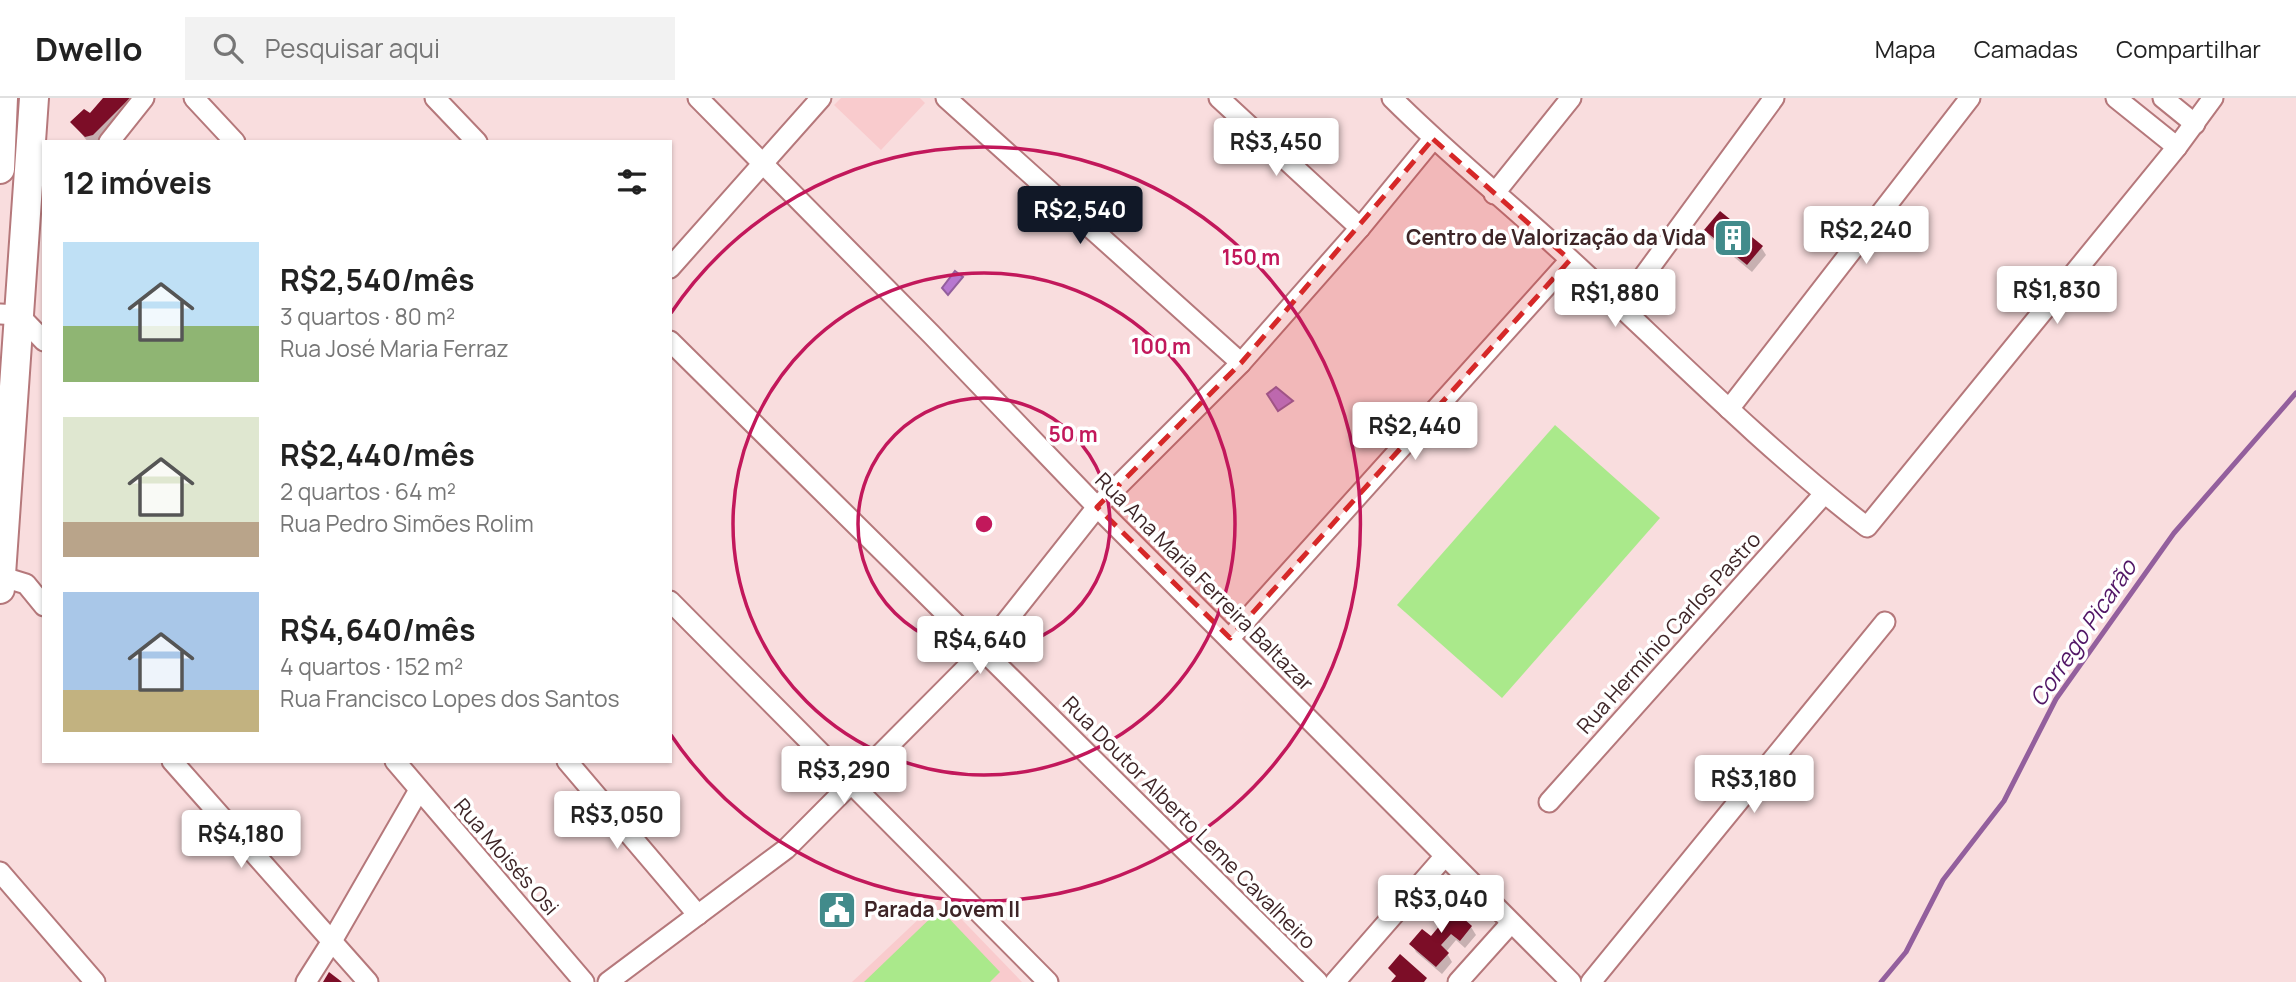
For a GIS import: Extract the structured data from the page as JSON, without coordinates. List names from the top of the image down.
{
  "streets": {
    "street": [
      "Rua Ana Maria Ferreira Baltazar",
      "Rua Hermínio Carlos Pastro",
      "Rua Doutor Alberto Leme Cavalheiro",
      "Rua Moisés Osi"
    ]
  },
  "water": ["Corrego Picarão"],
  "places": {
    "building": ["Centro de Valorização da Vida"],
    "public building": ["Parada Jovem II"]
  },
  "page": {
    "header": "Dwello",
    "search": "Pesquisar aqui",
    "nav": ["Mapa", "Camadas", "Compartilhar"],
    "price": [
      "R$3,450",
      "R$2,540",
      "R$2,240",
      "R$1,830",
      "R$1,880",
      "R$2,440",
      "R$4,640",
      "R$3,290",
      "R$3,180",
      "R$3,050",
      "R$4,180",
      "R$3,040"
    ],
    "heading": "12 imóveis",
    "list": [
      {
        "name": "R$2,540/mês",
        "note": "3 quartos · 80 m² · Rua José Maria Ferraz"
      },
      {
        "name": "R$2,440/mês",
        "note": "2 quartos · 64 m² · Rua Pedro Simões Rolim"
      },
      {
        "name": "R$4,640/mês",
        "note": "4 quartos · 152 m² · Rua Francisco Lopes dos Santos"
      }
    ]
  },
  "rings": ["150 m", "100 m", "50 m"]
}
